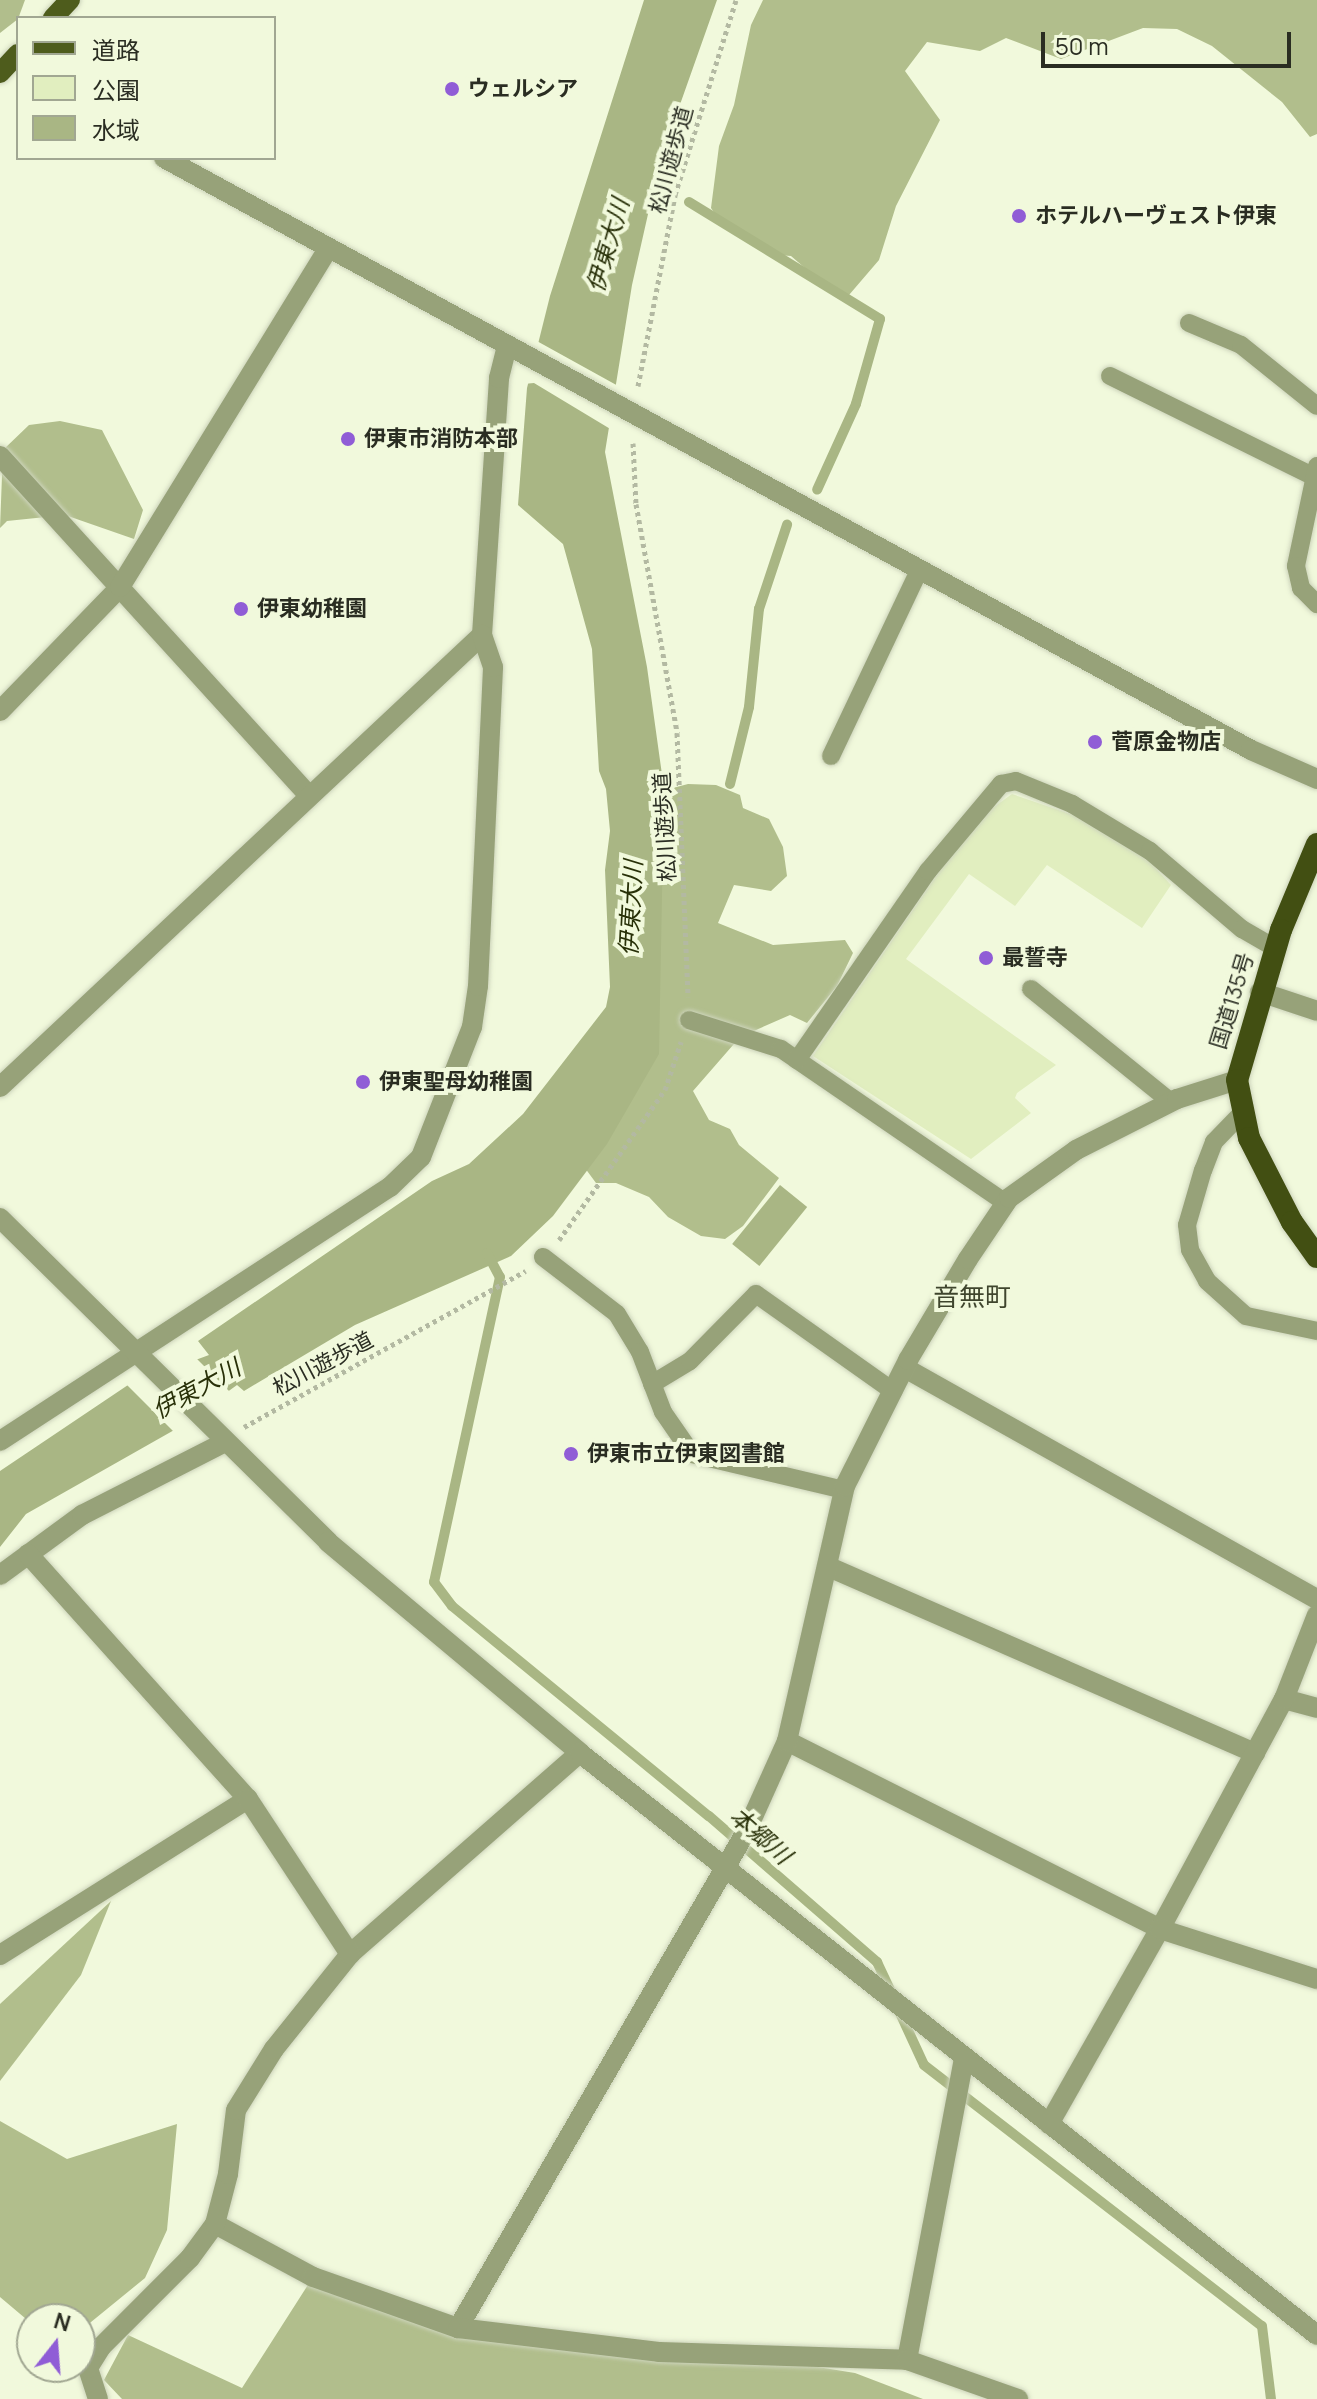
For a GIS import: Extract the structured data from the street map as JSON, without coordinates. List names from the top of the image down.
{
  "streets": {
    "highway": ["国道135号"],
    "path": ["松川遊歩道"]
  },
  "districts": ["音無町"],
  "water": ["伊東大川", "本郷川"],
  "places": [
    "ウェルシア",
    "ホテルハーヴェスト伊東",
    "伊東市消防本部",
    "伊東幼稚園",
    "菅原金物店",
    "最誓寺",
    "伊東聖母幼稚園",
    "伊東市立伊東図書館"
  ],
  "legend": ["道路", "公園", "水域"],
  "scale_bar": "50 m",
  "north": "top"
}
